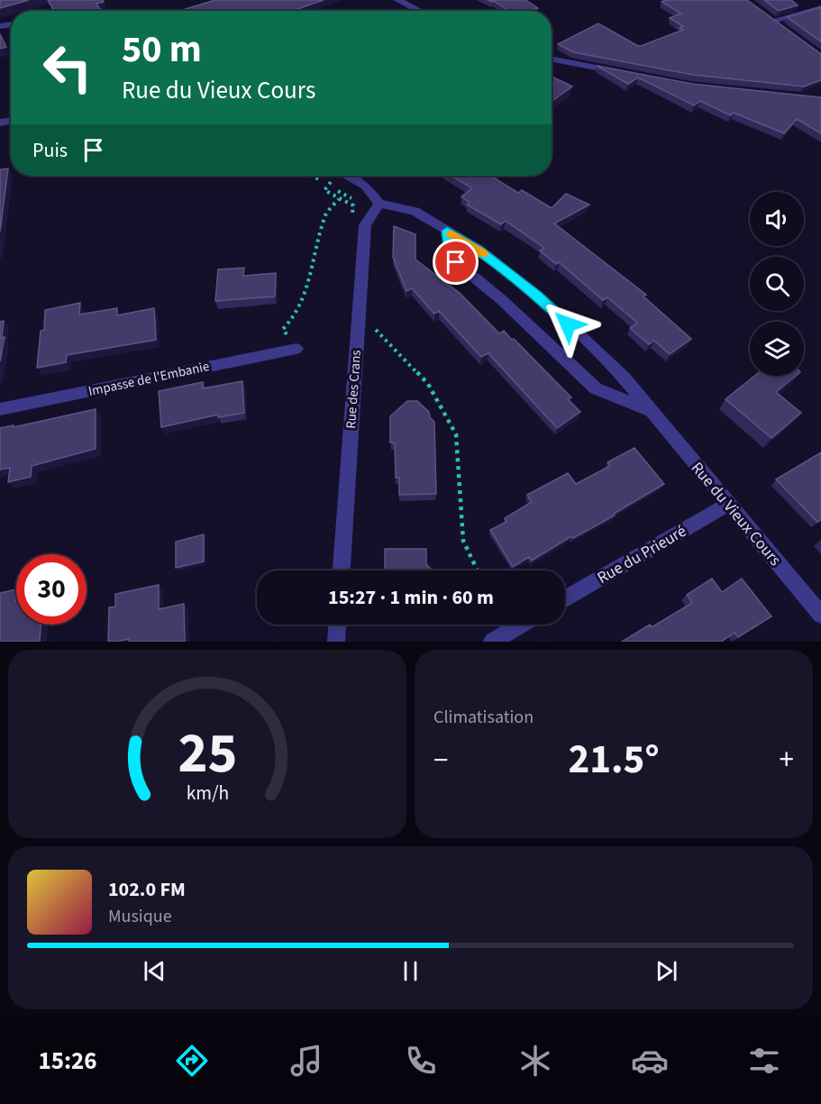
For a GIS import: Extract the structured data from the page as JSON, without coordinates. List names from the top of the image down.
{
  "streets": {
    "street": [
      "Impasse de l'Embanie",
      "Rue des Crans",
      "Rue du Vieux Cours",
      "Rue du Prieuré"
    ]
  },
  "crossings": [
    ["Rue des Crans", "Rue du Vieux Cours"],
    ["Rue du Vieux Cours", "Rue du Prieuré"]
  ],
  "page": {
    "turn": ["50 m", "Rue du Vieux Cours"],
    "then": "Puis",
    "limit": "30",
    "trip": "15:27 · 1 min · 60 m",
    "tile": "Climatisation",
    "heat": ["−", "21.5°", "+"],
    "song": ["102.0 FM", "Musique"],
    "tabs": "15:26",
    "gauge": ["25", "km/h"]
  }
}
